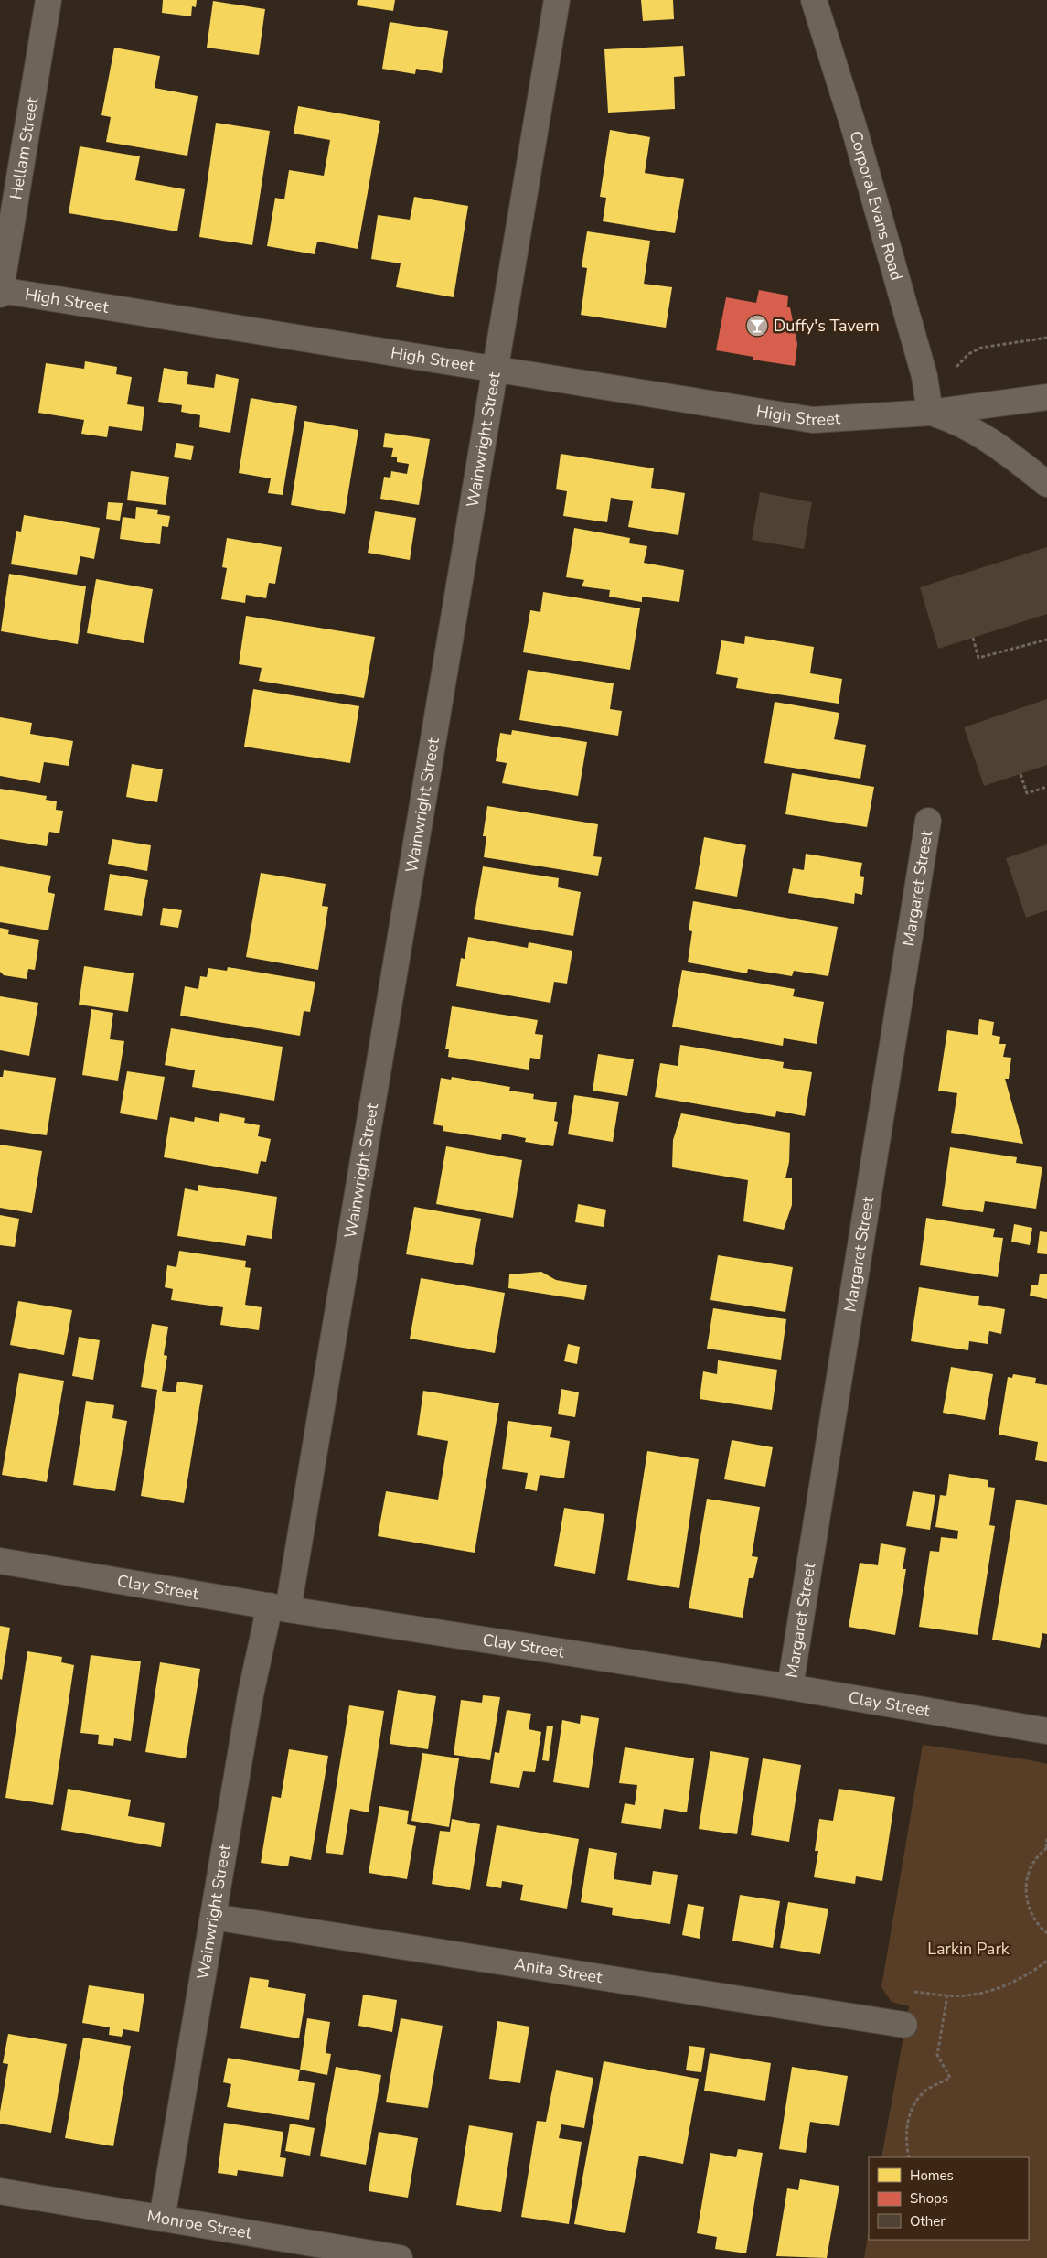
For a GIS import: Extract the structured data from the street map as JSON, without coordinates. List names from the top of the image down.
{
  "streets": {
    "street": [
      "Hellam Street",
      "Corporal Evans Road",
      "High Street",
      "Wainwright Street",
      "Margaret Street",
      "Clay Street",
      "Anita Street",
      "Monroe Street"
    ]
  },
  "crossings": [
    ["Hellam Street", "High Street"],
    ["Corporal Evans Road", "High Street"],
    ["High Street", "Wainwright Street"],
    ["Wainwright Street", "Clay Street"],
    ["Wainwright Street", "Anita Street"],
    ["Wainwright Street", "Monroe Street"],
    ["Margaret Street", "Clay Street"]
  ],
  "parks": ["Larkin Park"],
  "places": {
    "bar": ["Duffy's Tavern"]
  },
  "legend": ["Homes", "Shops", "Other"]
}
